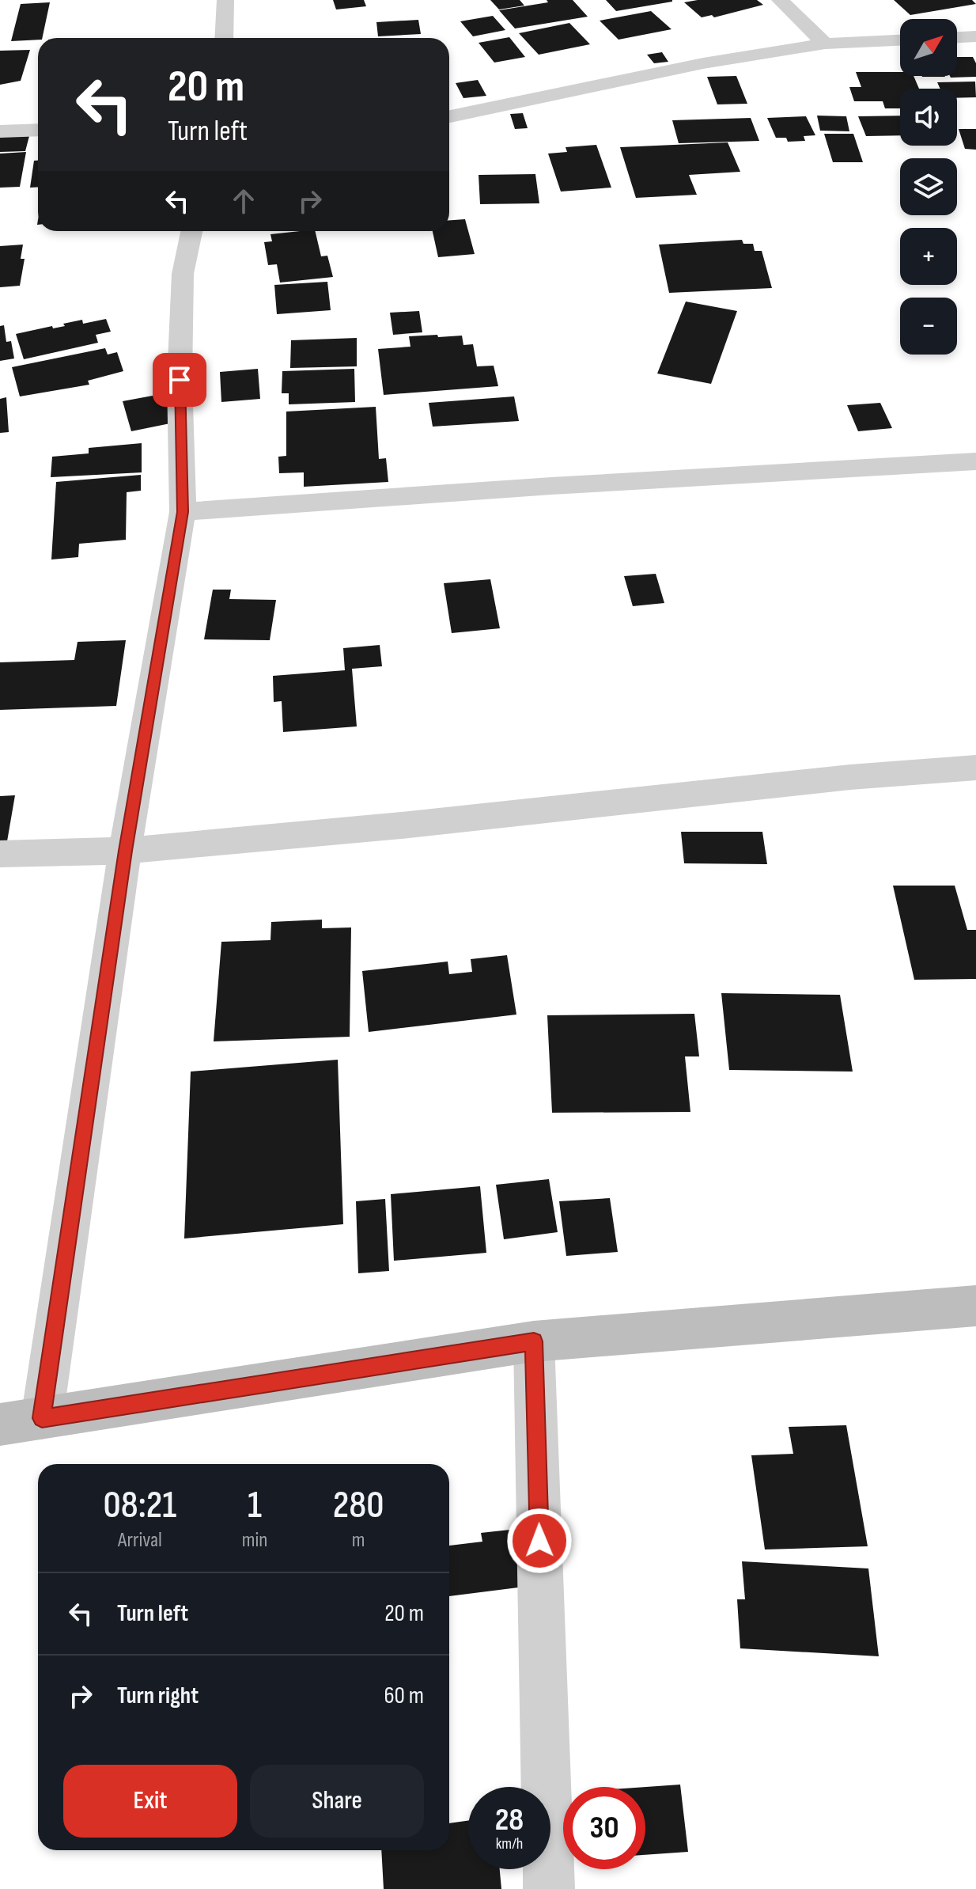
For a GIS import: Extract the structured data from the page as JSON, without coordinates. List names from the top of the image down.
{
  "north": "top right",
  "page": {
    "map_buttons": ["+", "−"],
    "turn": ["20 m", "Turn left"],
    "eta": [
      "08:21",
      "Arrival",
      "1",
      "min",
      "280",
      "m"
    ],
    "list": [
      {
        "name": "Turn left",
        "value": "20 m"
      },
      {
        "name": "Turn right",
        "value": "60 m"
      }
    ],
    "buttons": ["Exit", "Share"],
    "speed": "28 km/h",
    "limit": "30"
  }
}
